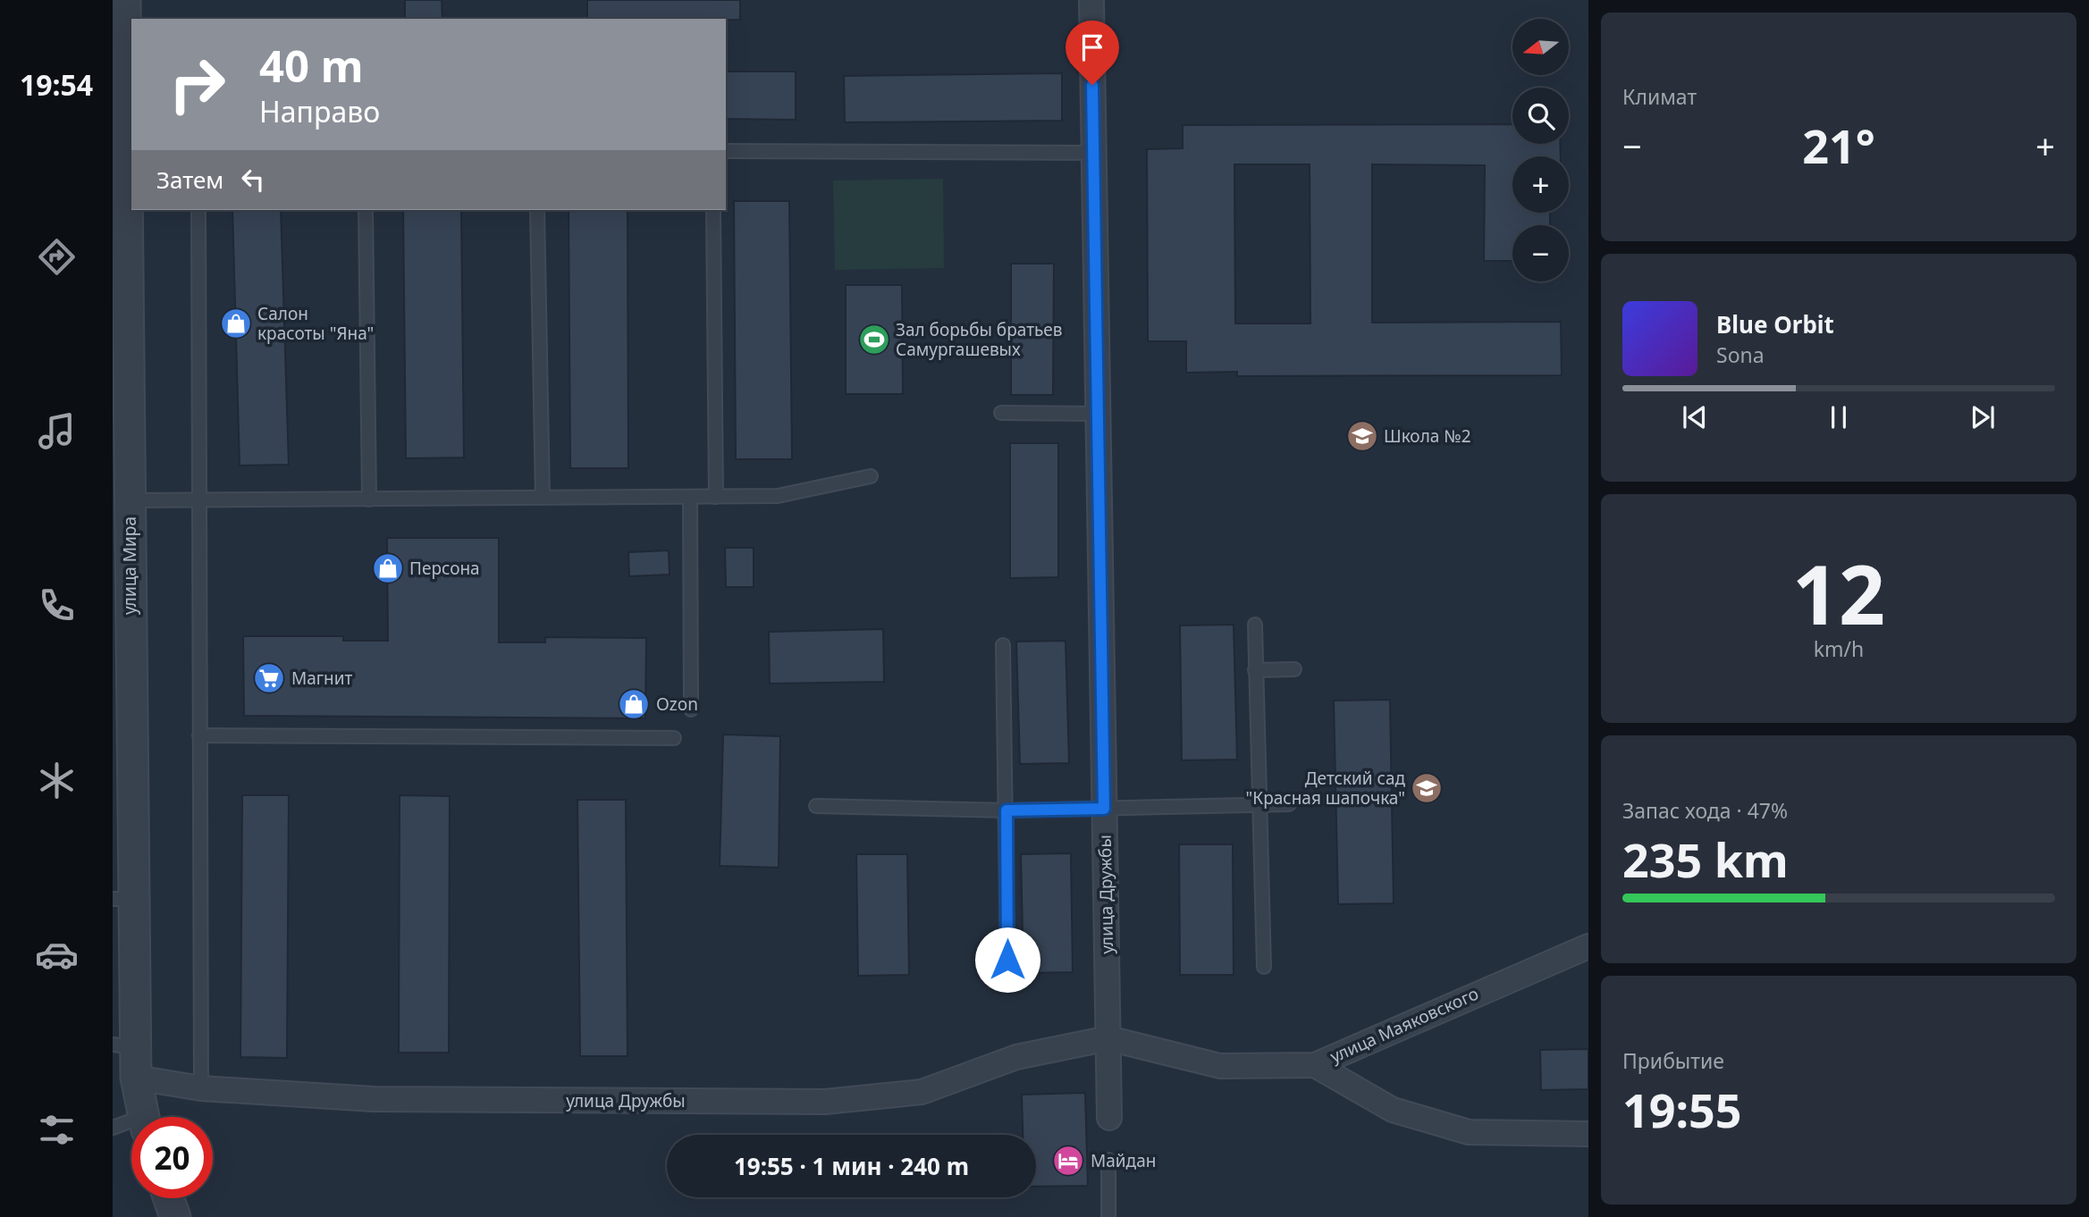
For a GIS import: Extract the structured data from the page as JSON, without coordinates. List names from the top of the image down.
{
  "streets": {
    "street": ["улица Мира", "улица Дружбы", "улица Маяковского"]
  },
  "crossings": [
    ["улица Мира", "улица Дружбы"],
    ["улица Дружбы", "улица Маяковского"]
  ],
  "places": {
    "shop": ["Салон красоты \"Яна\"", "Персона", "Ozon"],
    "sports": ["Зал борьбы братьев Самургашевых"],
    "school or university": ["Школа №2", "Детский сад \"Красная шапочка\""],
    "supermarket": ["Магнит"],
    "hotel": ["Майдан"]
  },
  "north": "left",
  "page": {
    "tabs": "19:54",
    "tile": [
      "Климат",
      ["12", "km/h"],
      ["Запас хода · 47%", "235 km"],
      ["Прибытие", "19:55"]
    ],
    "map_buttons": ["+", "−"],
    "turn": ["40 m", "Направо"],
    "heat": ["−", "21°", "+"],
    "then": "Затем",
    "song": ["Blue Orbit", "Sona"],
    "limit": "20",
    "trip": "19:55 · 1 мин · 240 m"
  }
}
